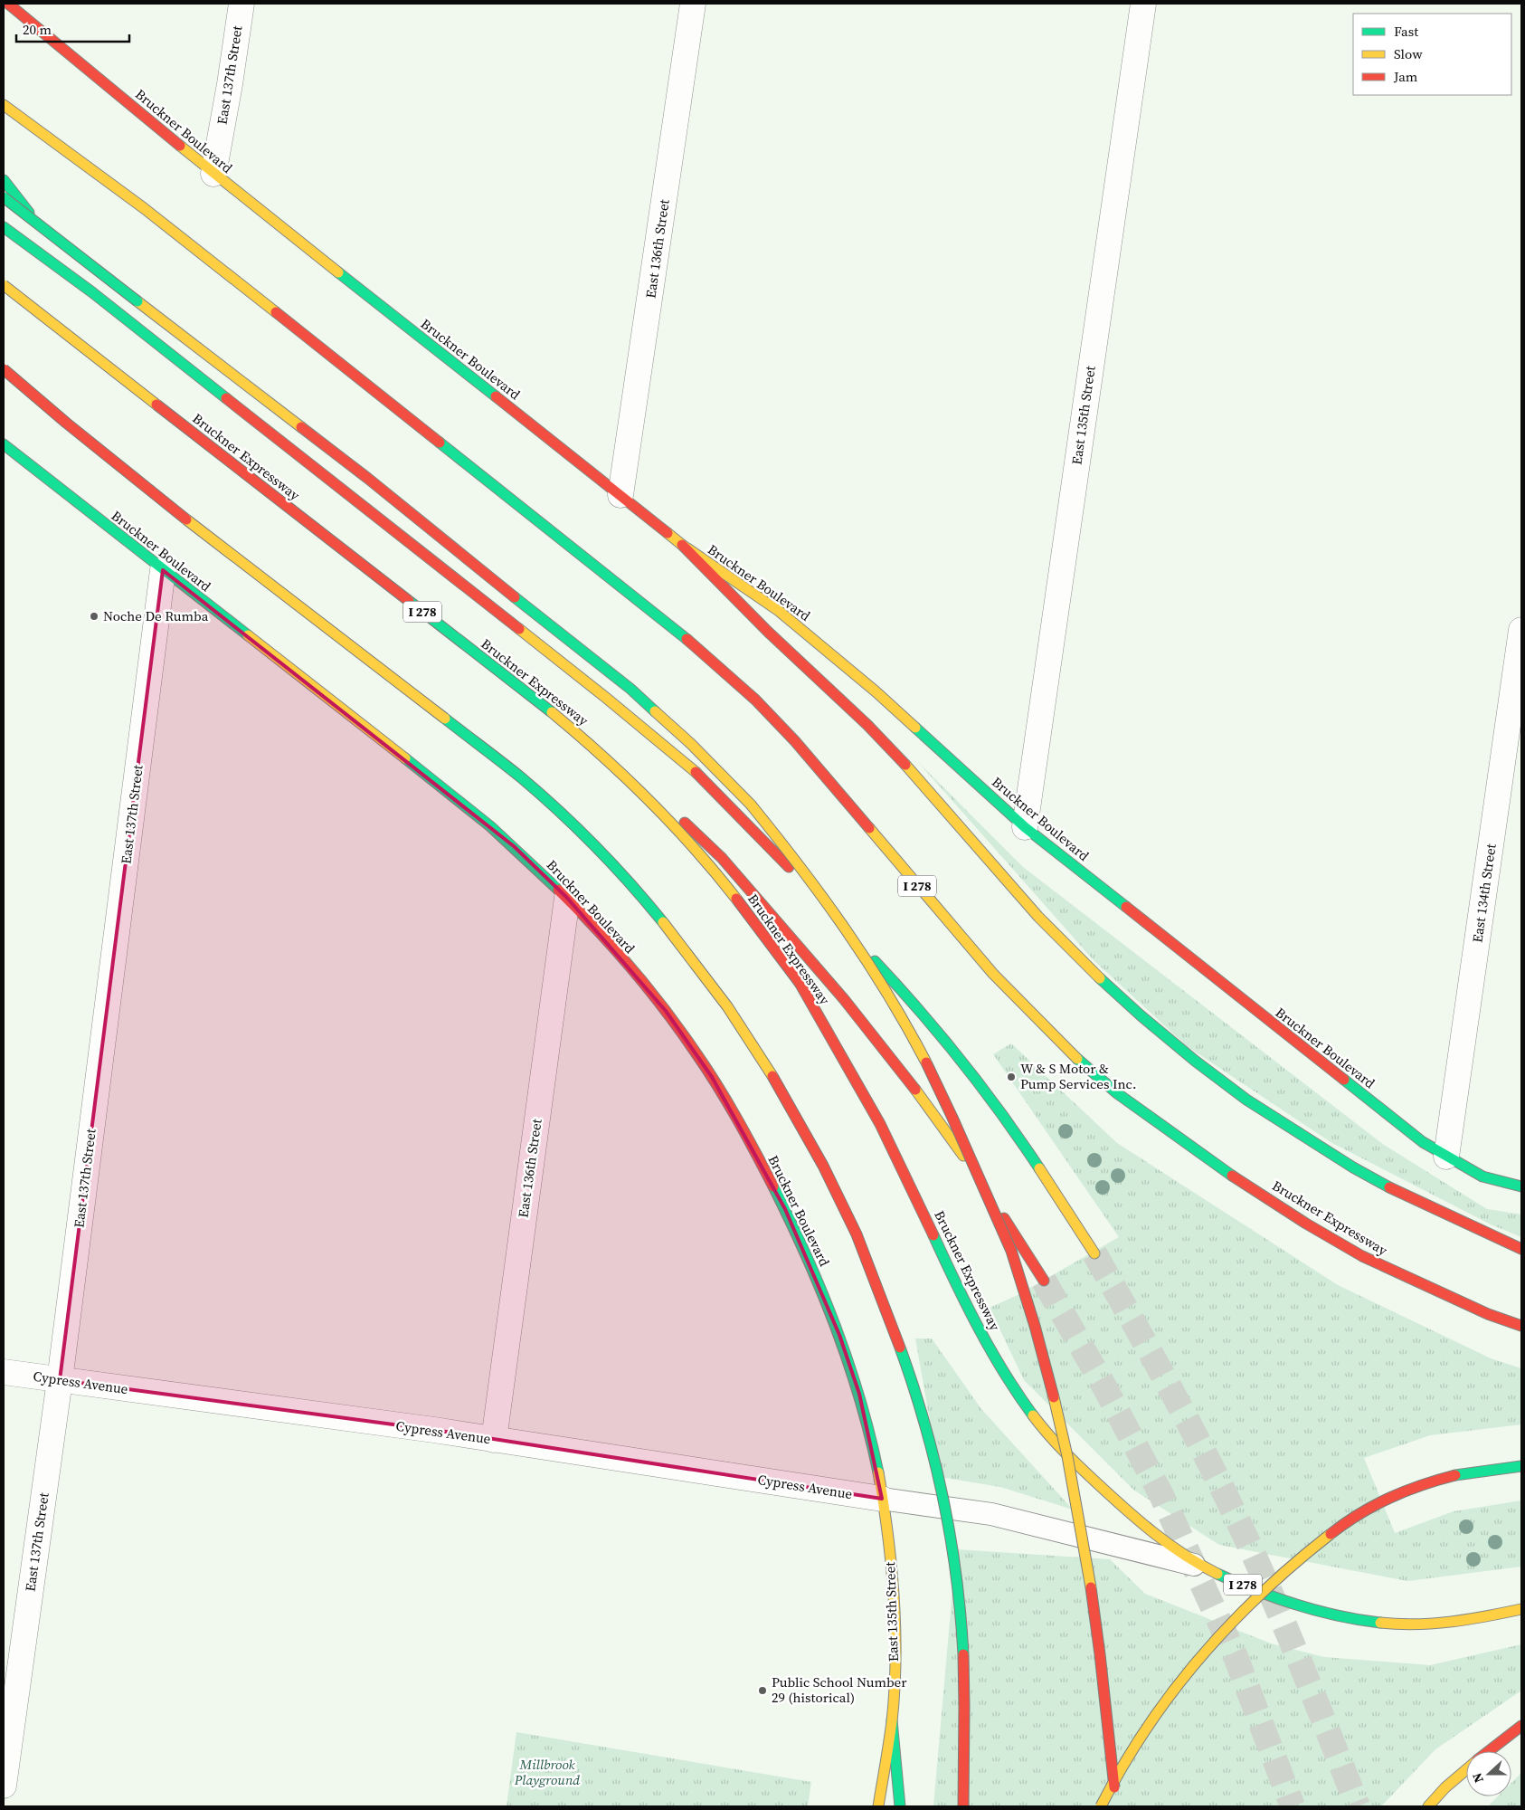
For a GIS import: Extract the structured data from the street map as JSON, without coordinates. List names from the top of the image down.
{
  "streets": {
    "main road": [
      "Bruckner Boulevard",
      "East 135th Street",
      "Bruckner Expressway",
      "I 278"
    ],
    "street": [
      "East 137th Street",
      "East 136th Street",
      "East 134th Street",
      "Cypress Avenue"
    ]
  },
  "crossings": [
    ["East 137th Street", "Bruckner Boulevard"],
    ["East 137th Street", "Cypress Avenue"],
    ["Bruckner Boulevard", "East 136th Street"],
    ["Bruckner Boulevard", "East 135th Street"],
    ["Bruckner Boulevard", "East 134th Street"],
    ["Bruckner Boulevard", "Cypress Avenue"],
    ["East 136th Street", "Cypress Avenue"],
    ["East 135th Street", "Cypress Avenue"]
  ],
  "parks": ["Millbrook Playground"],
  "places": ["Noche De Rumba", "W & S Motor & Pump Services Inc.", "Public School Number 29 (historical)"],
  "legend": ["Fast", "Slow", "Jam"],
  "scale_bar": "20 m",
  "north": "left"
}
